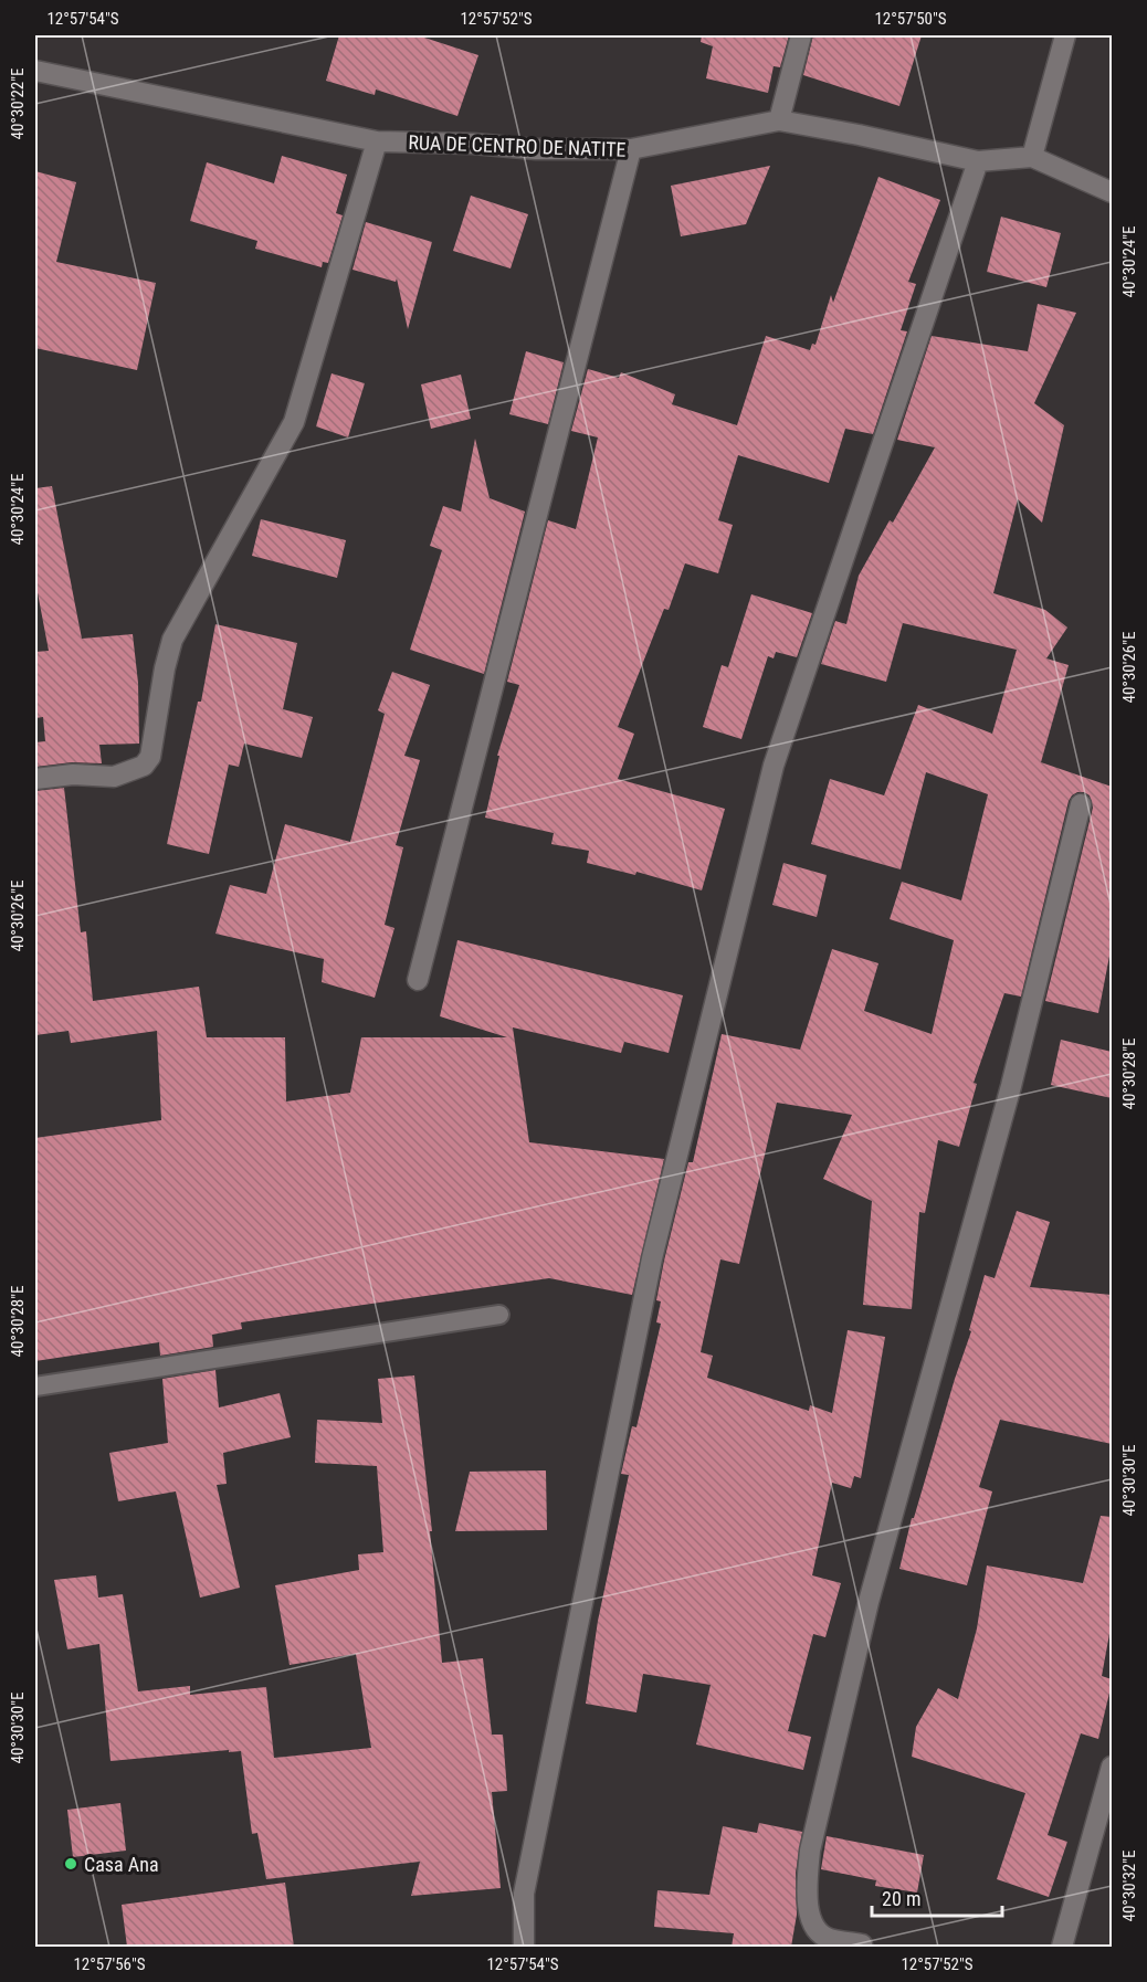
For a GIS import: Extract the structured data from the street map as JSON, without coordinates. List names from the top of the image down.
{
  "streets": {
    "street": ["RUA DE CENTRO DE NATITE"]
  },
  "places": ["Casa Ana"],
  "scale_bar": "20 m",
  "coordinates": [
    "12°57'54\"S",
    "12°57'52\"S",
    "12°57'50\"S",
    "40°30'22\"E",
    "40°30'24\"E",
    "40°30'26\"E",
    "40°30'28\"E",
    "40°30'30\"E",
    "40°30'32\"E",
    "12°57'56\"S"
  ]
}
